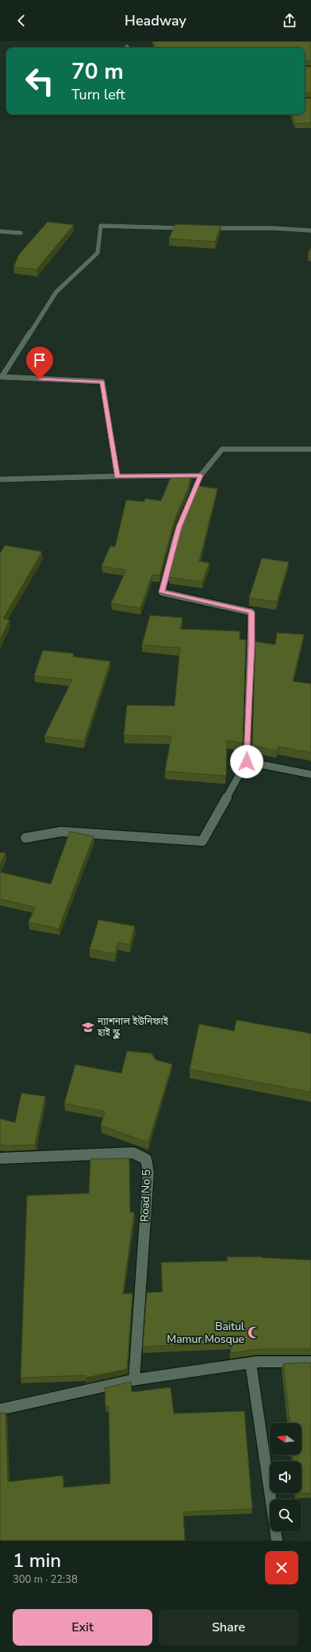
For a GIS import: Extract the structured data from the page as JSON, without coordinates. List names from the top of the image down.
{
  "streets": {
    "street": ["Road No 5"]
  },
  "places": {
    "school or university": ["ন্যাশনাল ইউনিফাই হাই স্কুল"],
    "mosque": ["Baitul Mamur Mosque"]
  },
  "north": "left",
  "page": {
    "header": "Headway",
    "turn": ["70 m", "Turn left"],
    "heading": ["1 min", "300 m · 22:38"],
    "buttons": ["Exit", "Share"]
  }
}
